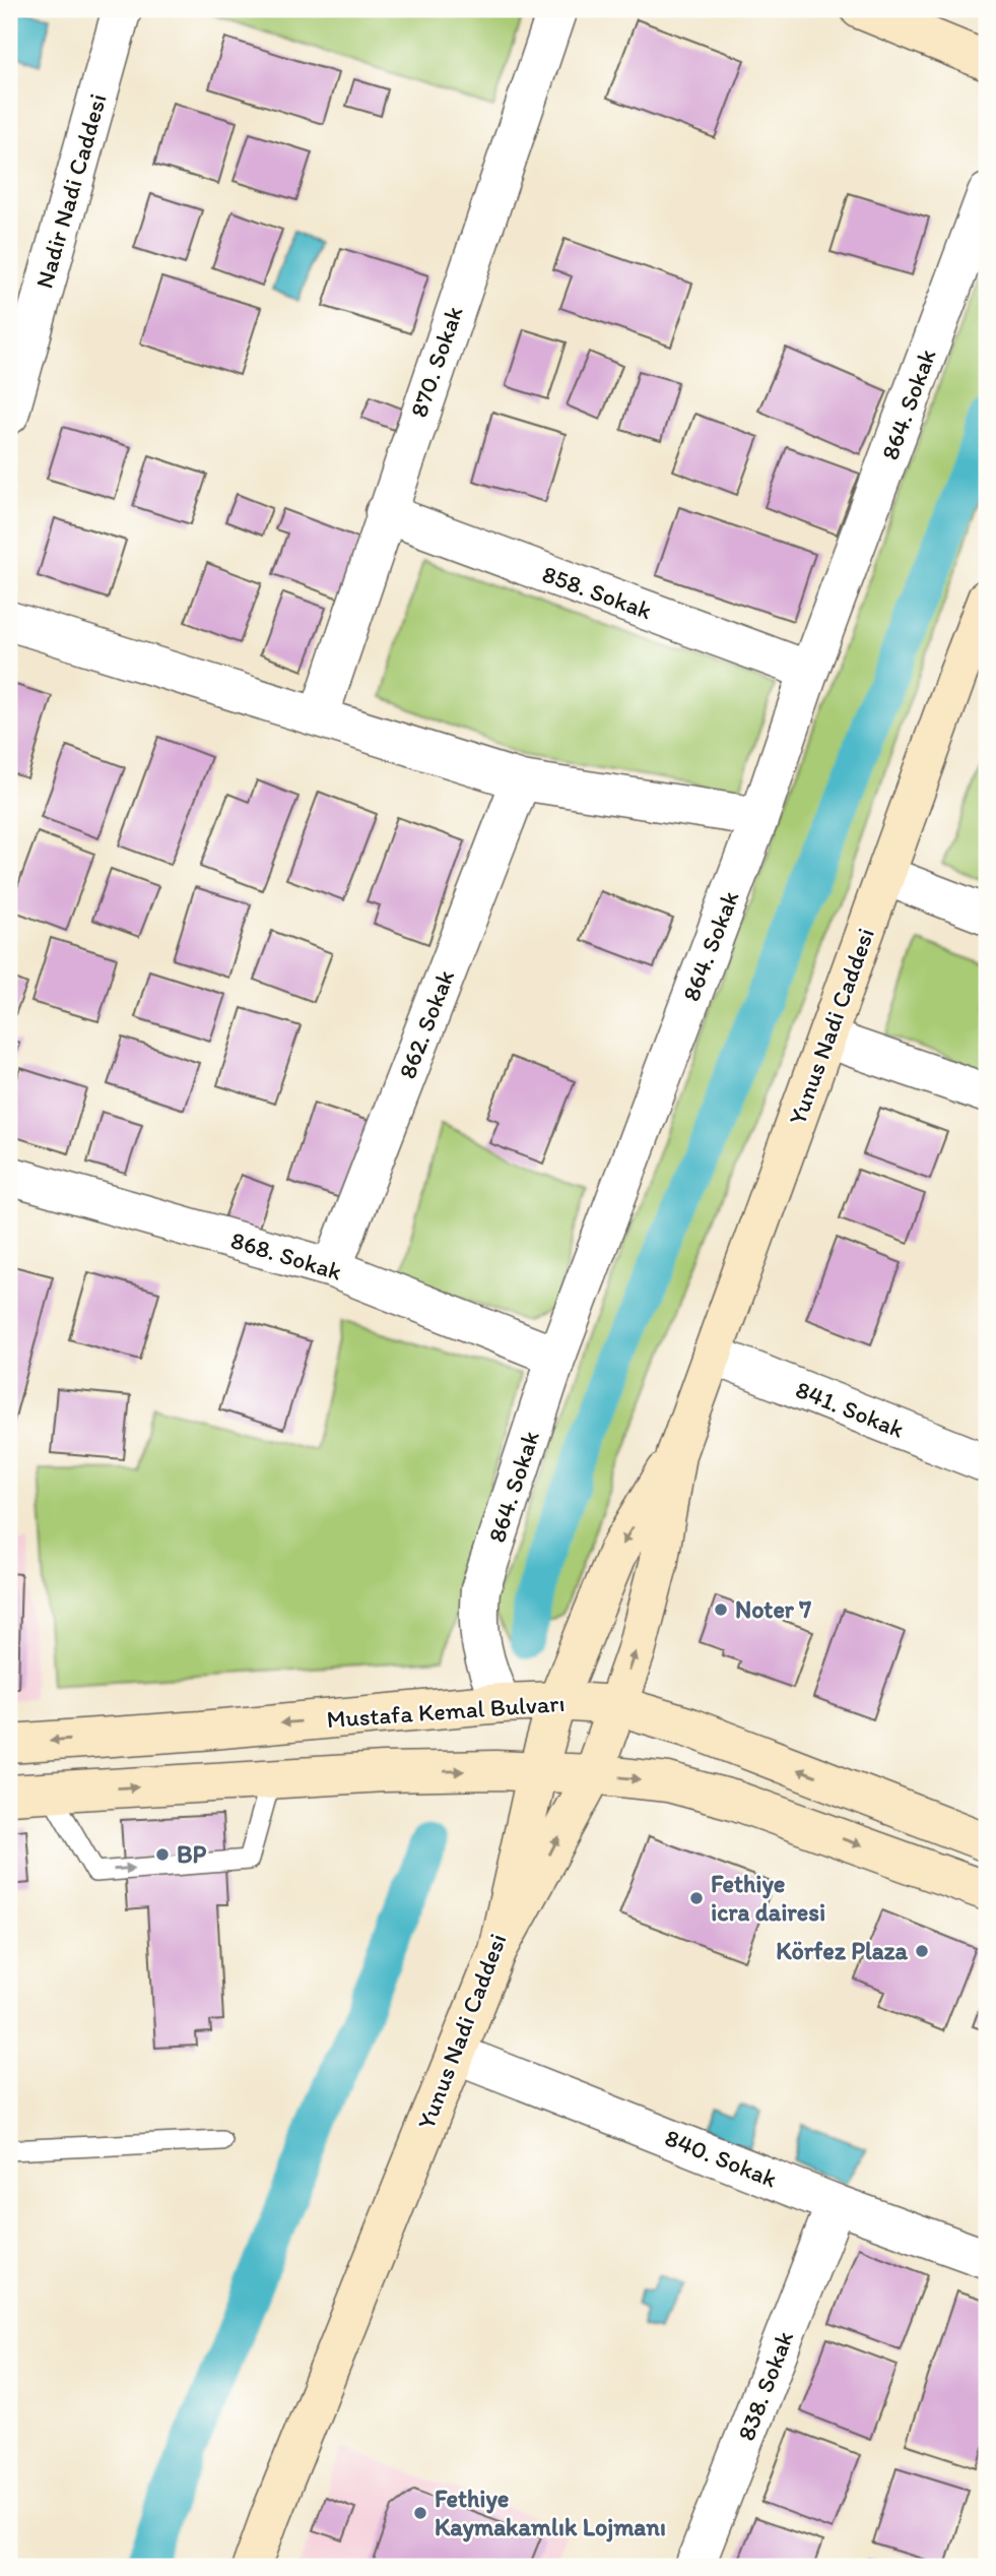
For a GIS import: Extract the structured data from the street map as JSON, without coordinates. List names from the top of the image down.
{
  "streets": {
    "main road": ["Yunus Nadi Caddesi", "Mustafa Kemal Bulvarı"],
    "street": [
      "Nadir Nadi Caddesi",
      "870. Sokak",
      "864. Sokak",
      "858. Sokak",
      "862. Sokak",
      "868. Sokak",
      "841. Sokak",
      "840. Sokak",
      "838. Sokak"
    ]
  },
  "crossings": [
    ["870. Sokak", "858. Sokak"],
    ["864. Sokak", "858. Sokak"],
    ["864. Sokak", "868. Sokak"],
    ["864. Sokak", "Mustafa Kemal Bulvarı"],
    ["862. Sokak", "868. Sokak"],
    ["Yunus Nadi Caddesi", "841. Sokak"],
    ["Yunus Nadi Caddesi", "Mustafa Kemal Bulvarı"],
    ["Yunus Nadi Caddesi", "840. Sokak"],
    ["840. Sokak", "838. Sokak"]
  ],
  "places": [
    "Noter 7",
    "BP",
    "Fethiye icra dairesi",
    "Körfez Plaza",
    "Fethiye Kaymakamlık Lojmanı"
  ]
}
